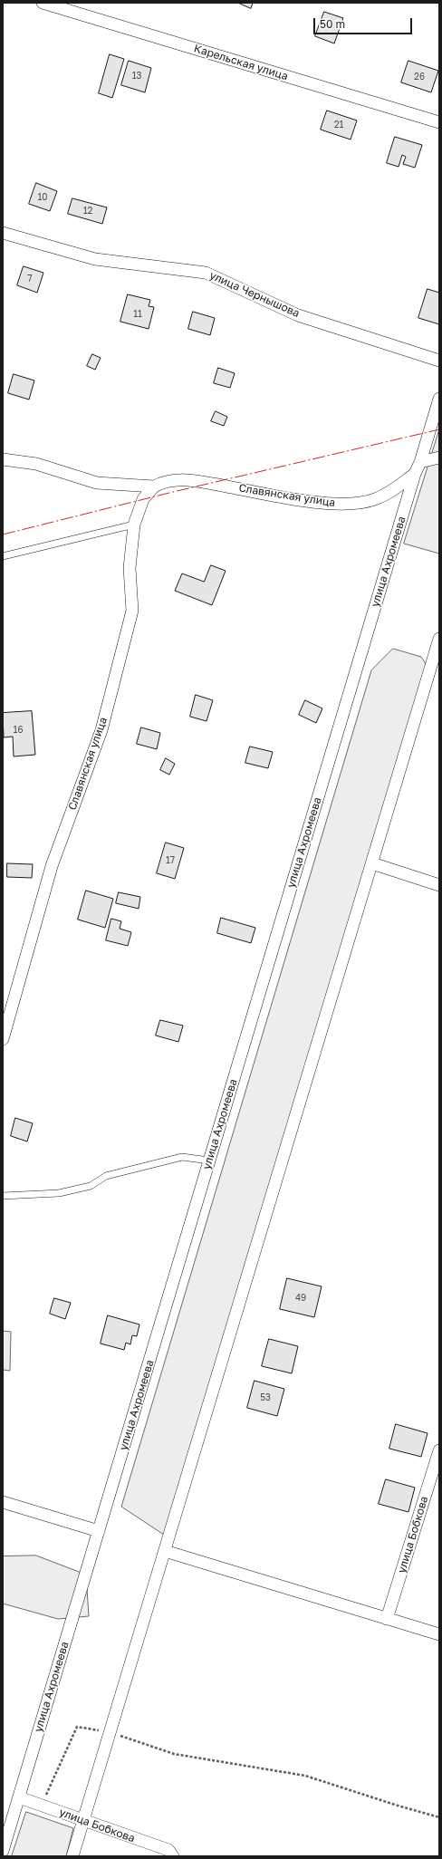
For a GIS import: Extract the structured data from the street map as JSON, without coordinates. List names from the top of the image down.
{
  "streets": {
    "street": [
      "Карельская улица",
      "улица Чернышова",
      "Славянская улица",
      "улица Ахромеева",
      "улица Бобкова"
    ]
  },
  "crossings": [
    ["Славянская улица", "улица Ахромеева"],
    ["улица Ахромеева", "улица Бобкова"]
  ],
  "house_numbers": [
    "13",
    "26",
    "21",
    "10",
    "12",
    "7",
    "11",
    "16",
    "17",
    "49",
    "53"
  ],
  "scale_bar": "50 m"
}
